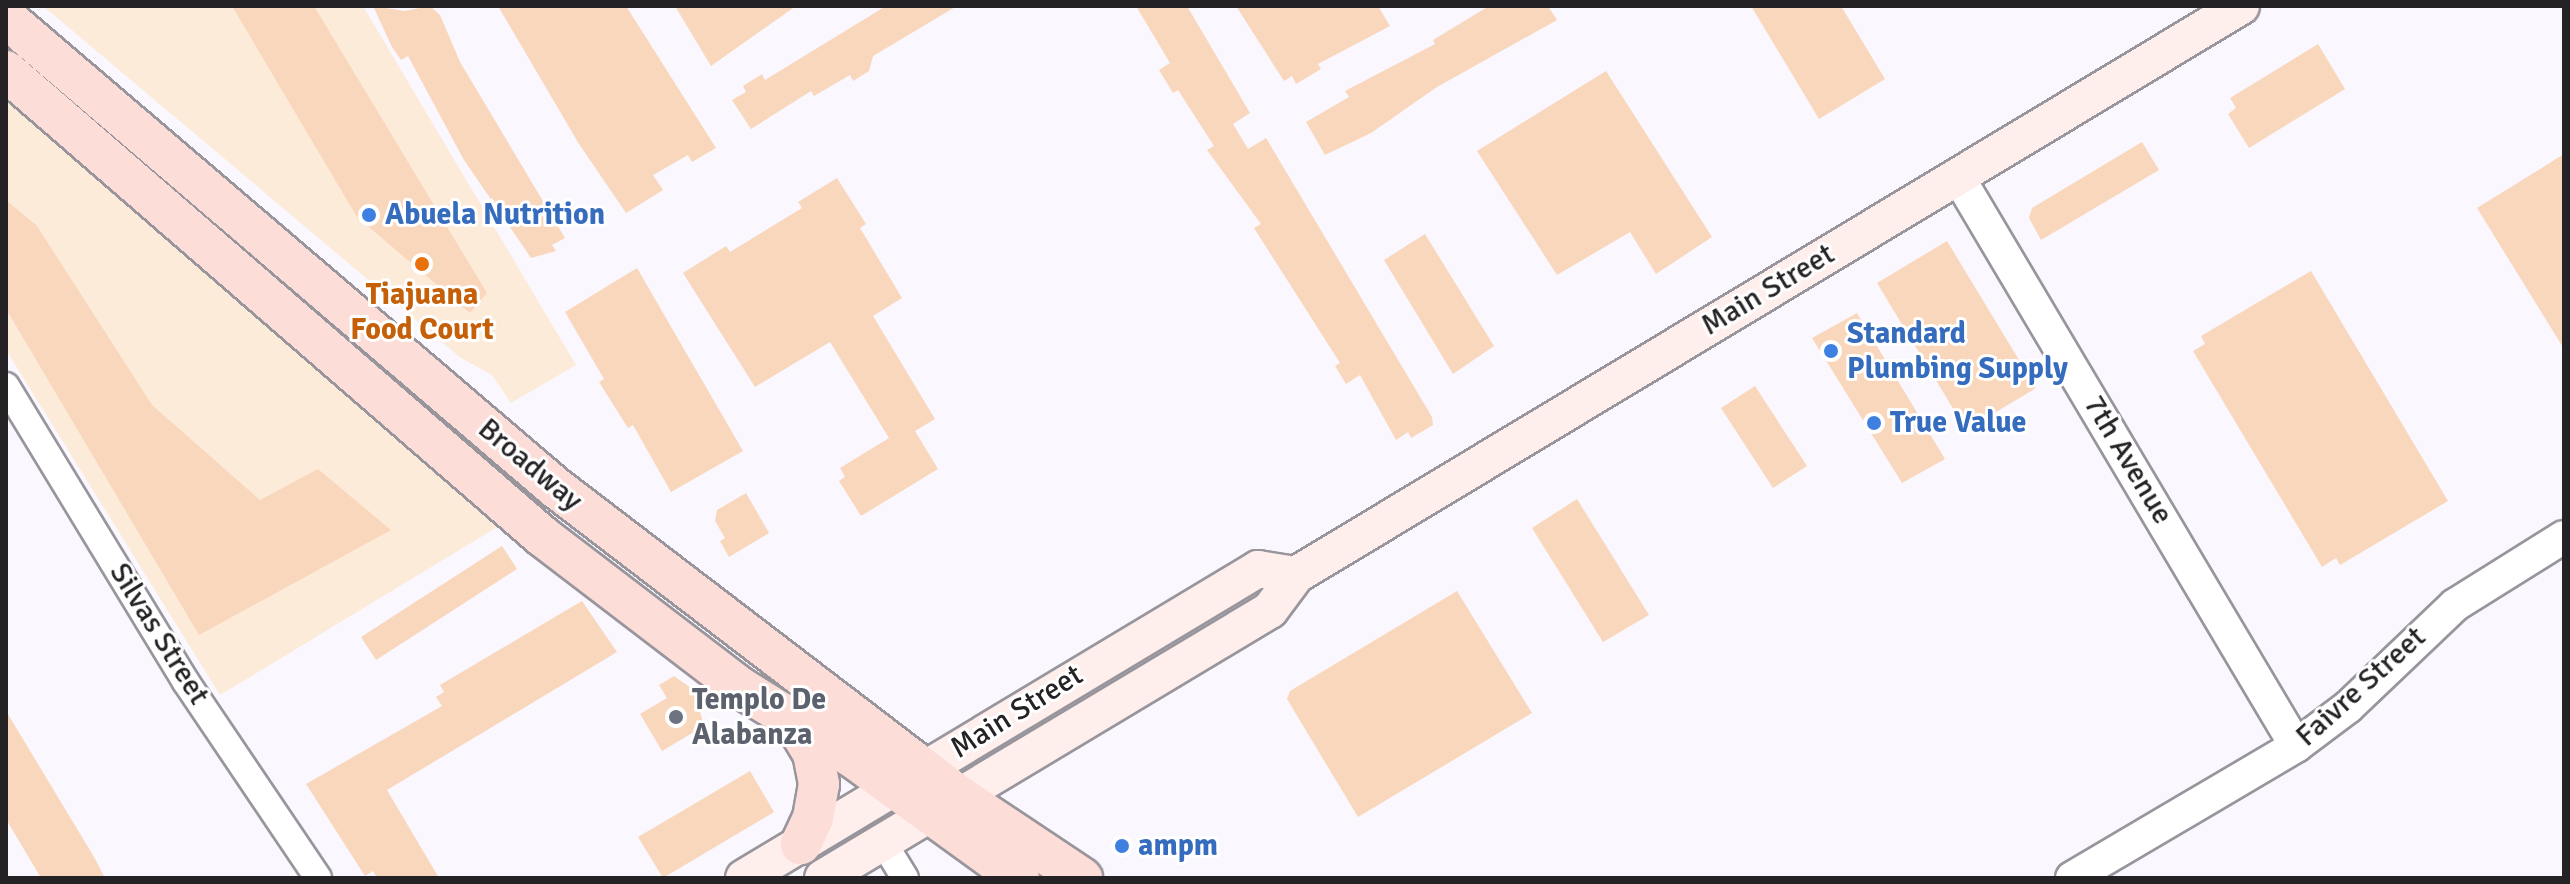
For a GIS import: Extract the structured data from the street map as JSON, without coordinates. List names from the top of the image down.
{
  "streets": {
    "main road": ["Main Street", "Broadway"],
    "street": ["7th Avenue", "Silvas Street", "Faivre Street"]
  },
  "crossings": [
    ["Main Street", "7th Avenue"],
    ["Main Street", "Broadway"],
    ["7th Avenue", "Faivre Street"]
  ],
  "places": [
    "Abuela Nutrition",
    "Tiajuana Food Court",
    "Standard Plumbing Supply",
    "True Value",
    "Templo De Alabanza",
    "ampm"
  ]
}
